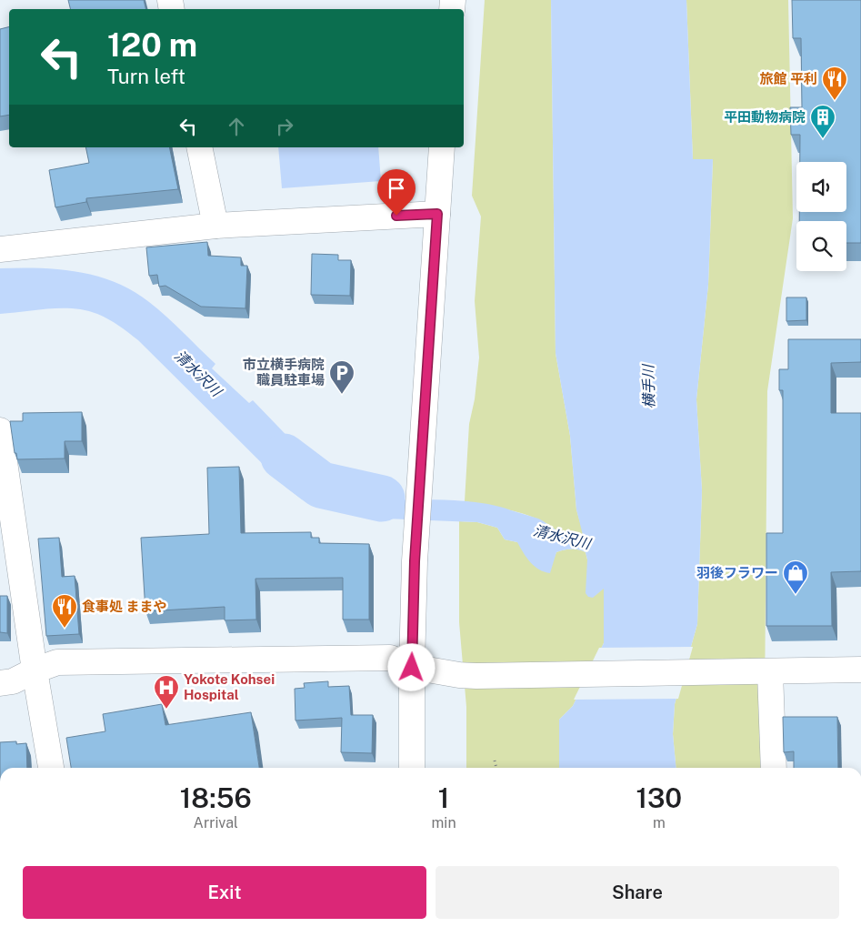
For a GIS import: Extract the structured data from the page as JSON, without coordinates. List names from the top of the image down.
{
  "water": ["清水沢川", "横手川"],
  "places": {
    "restaurant": ["旅館 平利", "食事処 ままや"],
    "building": ["平田動物病院"],
    "parking": ["市立横手病院 職員駐車場"],
    "shop": ["羽後フラワー"],
    "hospital": ["Yokote Kohsei Hospital"]
  },
  "page": {
    "turn": ["120 m", "Turn left"],
    "eta": [
      "18:56",
      "Arrival",
      "1",
      "min",
      "130",
      "m"
    ],
    "buttons": ["Exit", "Share"]
  }
}
